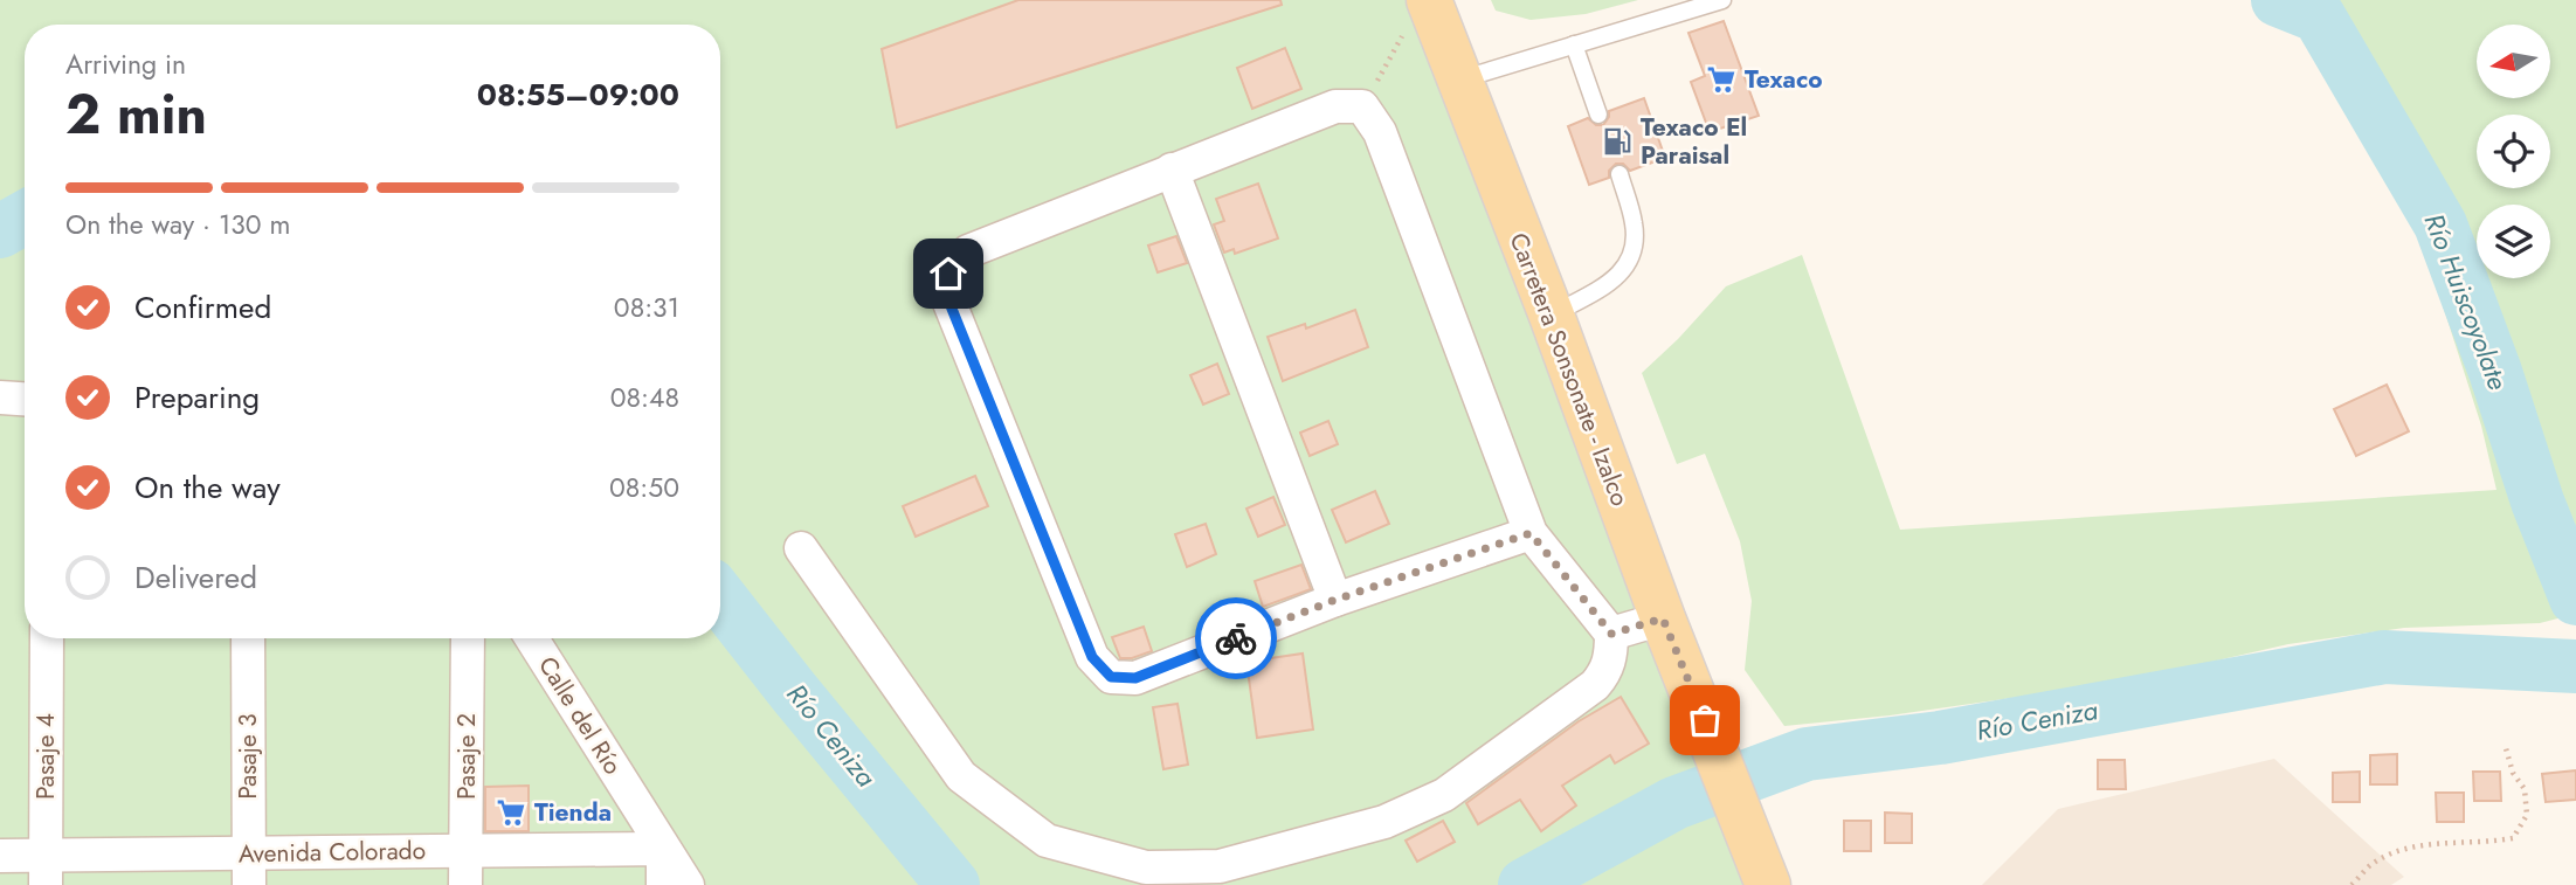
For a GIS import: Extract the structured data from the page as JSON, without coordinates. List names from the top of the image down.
{
  "streets": {
    "main road": ["Carretera Sonsonate - Izalco"],
    "street": [
      "Calle del Río",
      "Pasaje 4",
      "Pasaje 3",
      "Pasaje 2",
      "Avenida Colorado"
    ]
  },
  "crossings": [
    ["Calle del Río", "Avenida Colorado"],
    ["Pasaje 4", "Avenida Colorado"],
    ["Pasaje 3", "Avenida Colorado"],
    ["Pasaje 2", "Avenida Colorado"]
  ],
  "water": ["Río Huiscoyolate", "Río Ceniza"],
  "places": {
    "supermarket": ["Texaco", "Tienda"],
    "fuel station": ["Texaco El Paraisal"]
  },
  "north": "left",
  "page": {
    "heading": ["2 min", "Arriving in", "08:55–09:00"],
    "bar": "On the way · 130 m",
    "list": [
      ["Confirmed", "08:31"],
      ["Preparing", "08:48"],
      ["On the way", "08:50"],
      "Delivered"
    ]
  }
}
